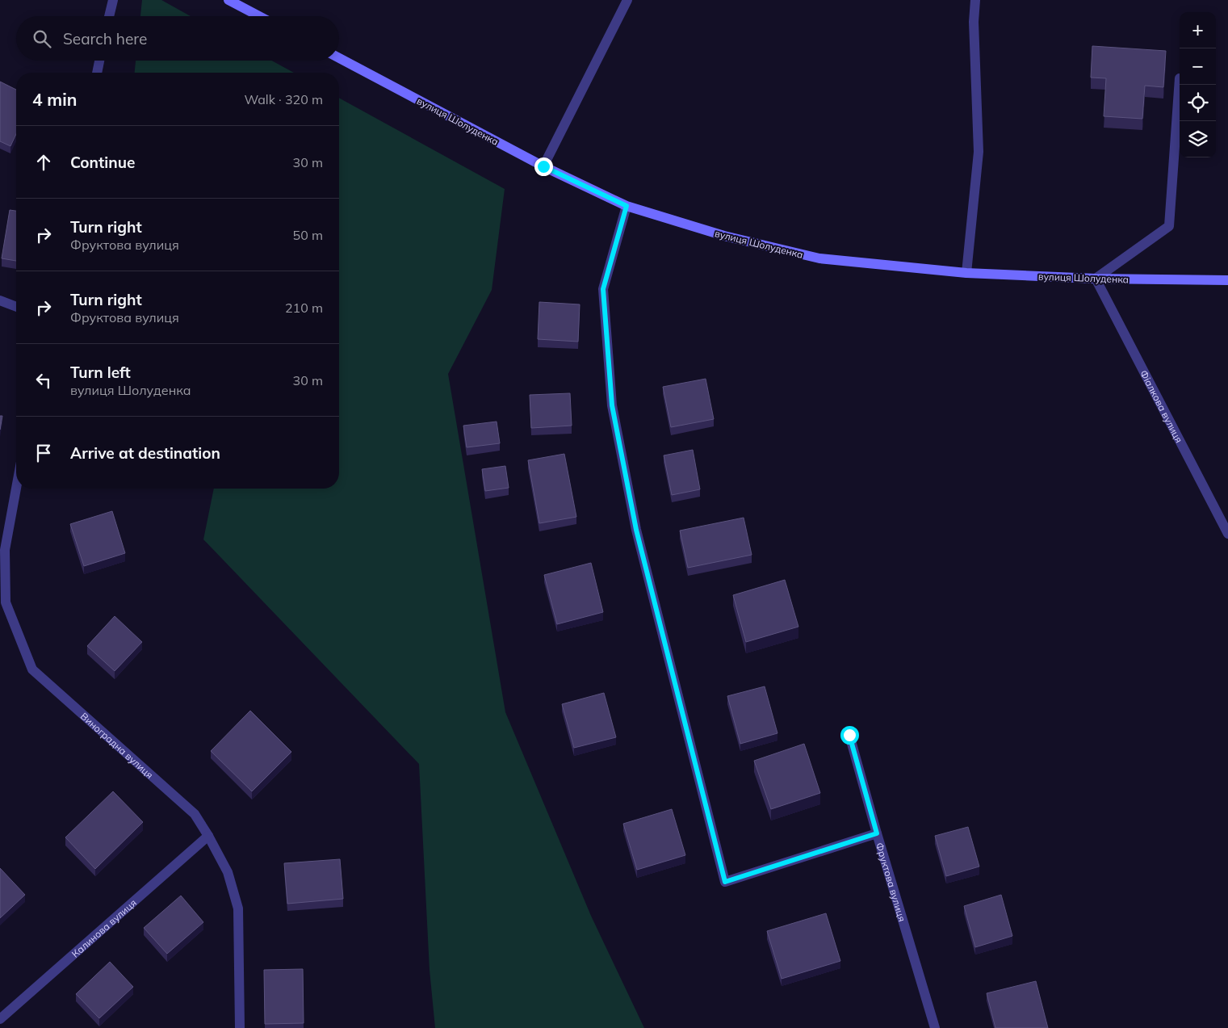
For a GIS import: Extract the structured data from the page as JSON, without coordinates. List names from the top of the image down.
{
  "streets": {
    "main road": ["вулиця Шолуденка"],
    "street": [
      "Фіалкова вулиця",
      "Виноградна вулиця",
      "Фруктова вулиця",
      "Калинова вулиця"
    ]
  },
  "crossings": [
    ["вулиця Шолуденка", "Фіалкова вулиця"],
    ["вулиця Шолуденка", "Фруктова вулиця"],
    ["Виноградна вулиця", "Калинова вулиця"]
  ],
  "page": {
    "map_buttons": ["+", "−"],
    "search": "Search here",
    "heading": ["4 min", "Walk · 320 m"],
    "list": [
      ["Continue", "30 m"],
      ["Turn right", "Фруктова вулиця", "50 m"],
      ["Turn right", "Фруктова вулиця", "210 m"],
      ["Turn left", "вулиця Шолуденка", "30 m"],
      "Arrive at destination"
    ]
  }
}
